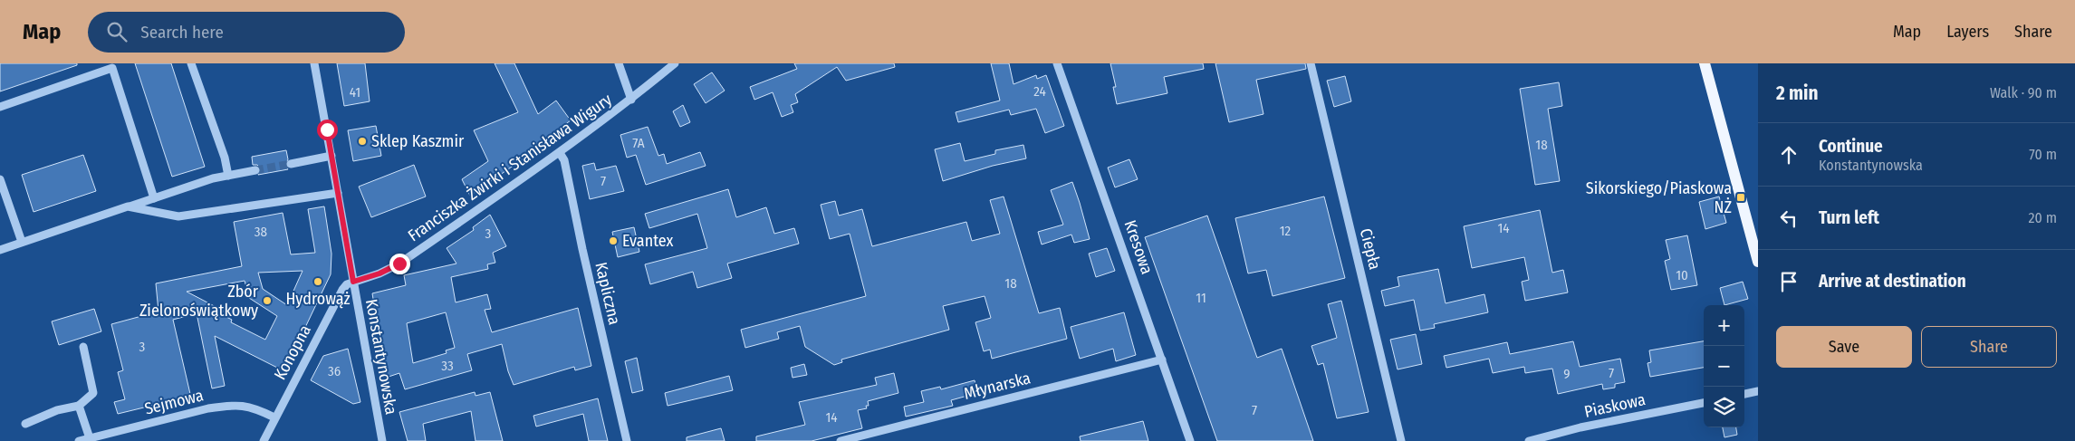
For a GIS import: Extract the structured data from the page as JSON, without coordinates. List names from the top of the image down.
{
  "streets": {
    "street": [
      "Franciszka Żwirki i Stanisława Wigury",
      "Kresowa",
      "Ciepła",
      "Kapliczna",
      "Konopna",
      "Konstantynowska",
      "Młynarska",
      "Sejmowa",
      "Piaskowa"
    ]
  },
  "crossings": [
    ["Franciszka Żwirki i Stanisława Wigury", "Kapliczna"],
    ["Franciszka Żwirki i Stanisława Wigury", "Konopna"],
    ["Franciszka Żwirki i Stanisława Wigury", "Konstantynowska"],
    ["Kresowa", "Młynarska"],
    ["Konopna", "Konstantynowska"],
    ["Konopna", "Sejmowa"]
  ],
  "places": {
    "other": [
      "Sklep Kaszmir",
      "Evantex",
      "Hydrowąż",
      "Zbór Zielonoświątkowy"
    ],
    "transit": ["Sikorskiego/Piaskowa NŻ"]
  },
  "house_numbers": [
    "24",
    "41",
    "7A",
    "18",
    "7",
    "14",
    "12",
    "38",
    "3",
    "10",
    "18",
    "11",
    "3",
    "33",
    "36",
    "7",
    "9",
    "7",
    "14"
  ],
  "page": {
    "header": "Map",
    "search": "Search here",
    "nav": ["Map", "Layers", "Share"],
    "heading": ["2 min", "Walk · 90 m"],
    "list": [
      ["Continue", "Konstantynowska", "70 m"],
      ["Turn left", "20 m"],
      "Arrive at destination"
    ],
    "map_buttons": ["+", "−"],
    "buttons": ["Save", "Share"]
  }
}
